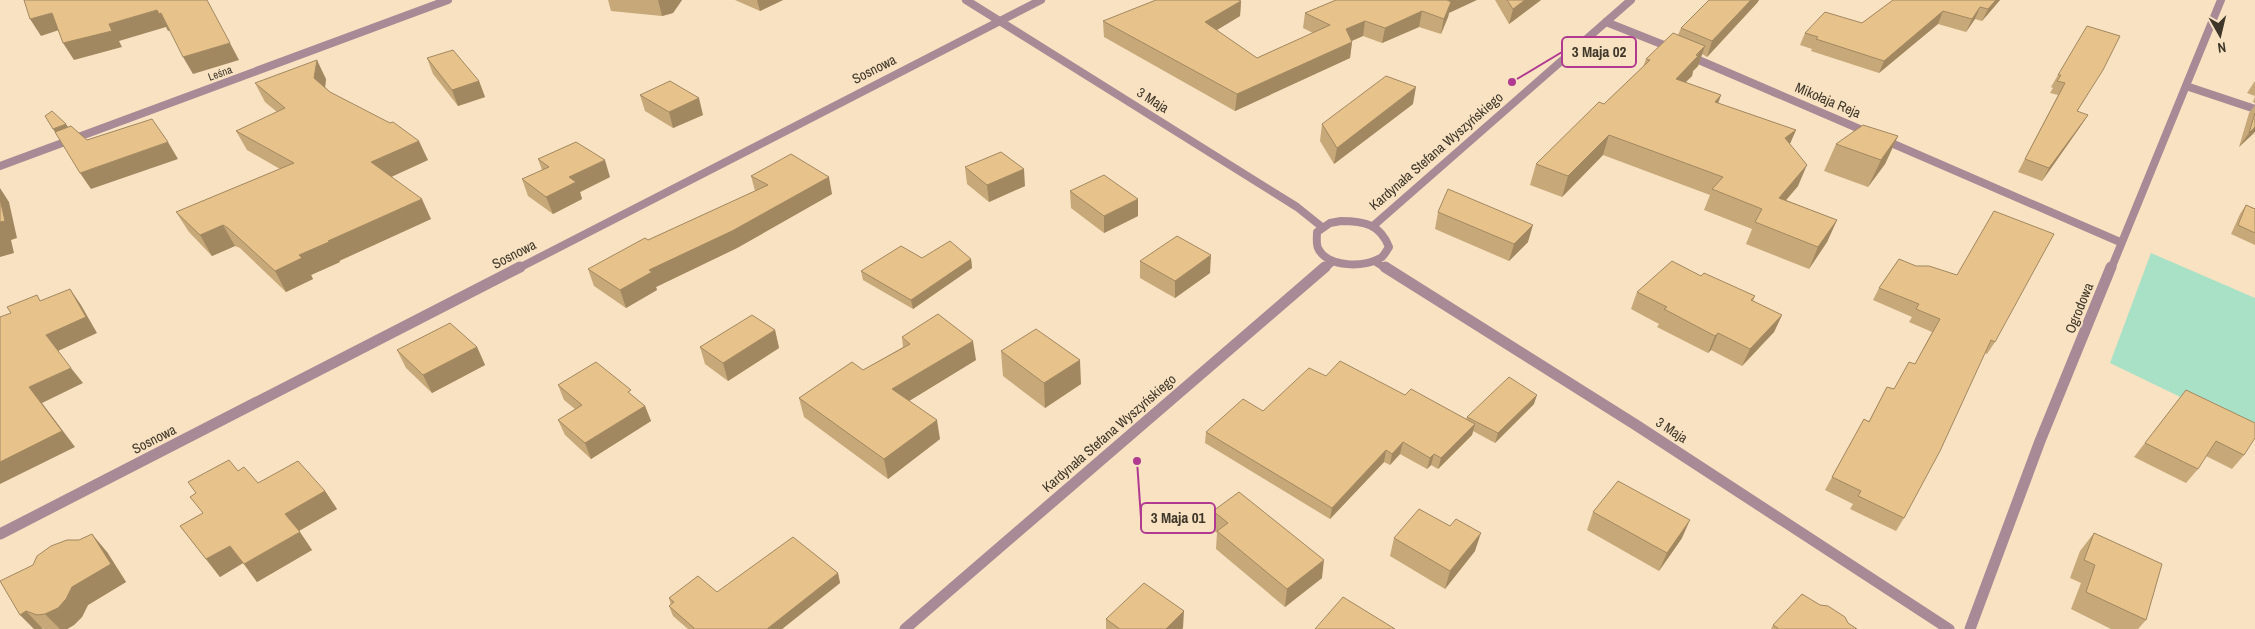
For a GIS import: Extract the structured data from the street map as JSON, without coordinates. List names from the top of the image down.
{
  "streets": {
    "street": [
      "Sosnowa",
      "Leśna",
      "3 Maja",
      "Mikołaja Reja",
      "Kardynała Stefana Wyszyńskiego",
      "Ogrodowa"
    ]
  },
  "crossings": [
    ["Sosnowa", "3 Maja"],
    ["3 Maja", "Kardynała Stefana Wyszyńskiego"],
    ["Mikołaja Reja", "Kardynała Stefana Wyszyńskiego"],
    ["Mikołaja Reja", "Ogrodowa"]
  ],
  "places": ["3 Maja 02", "3 Maja 01"],
  "north": "bottom"
}
